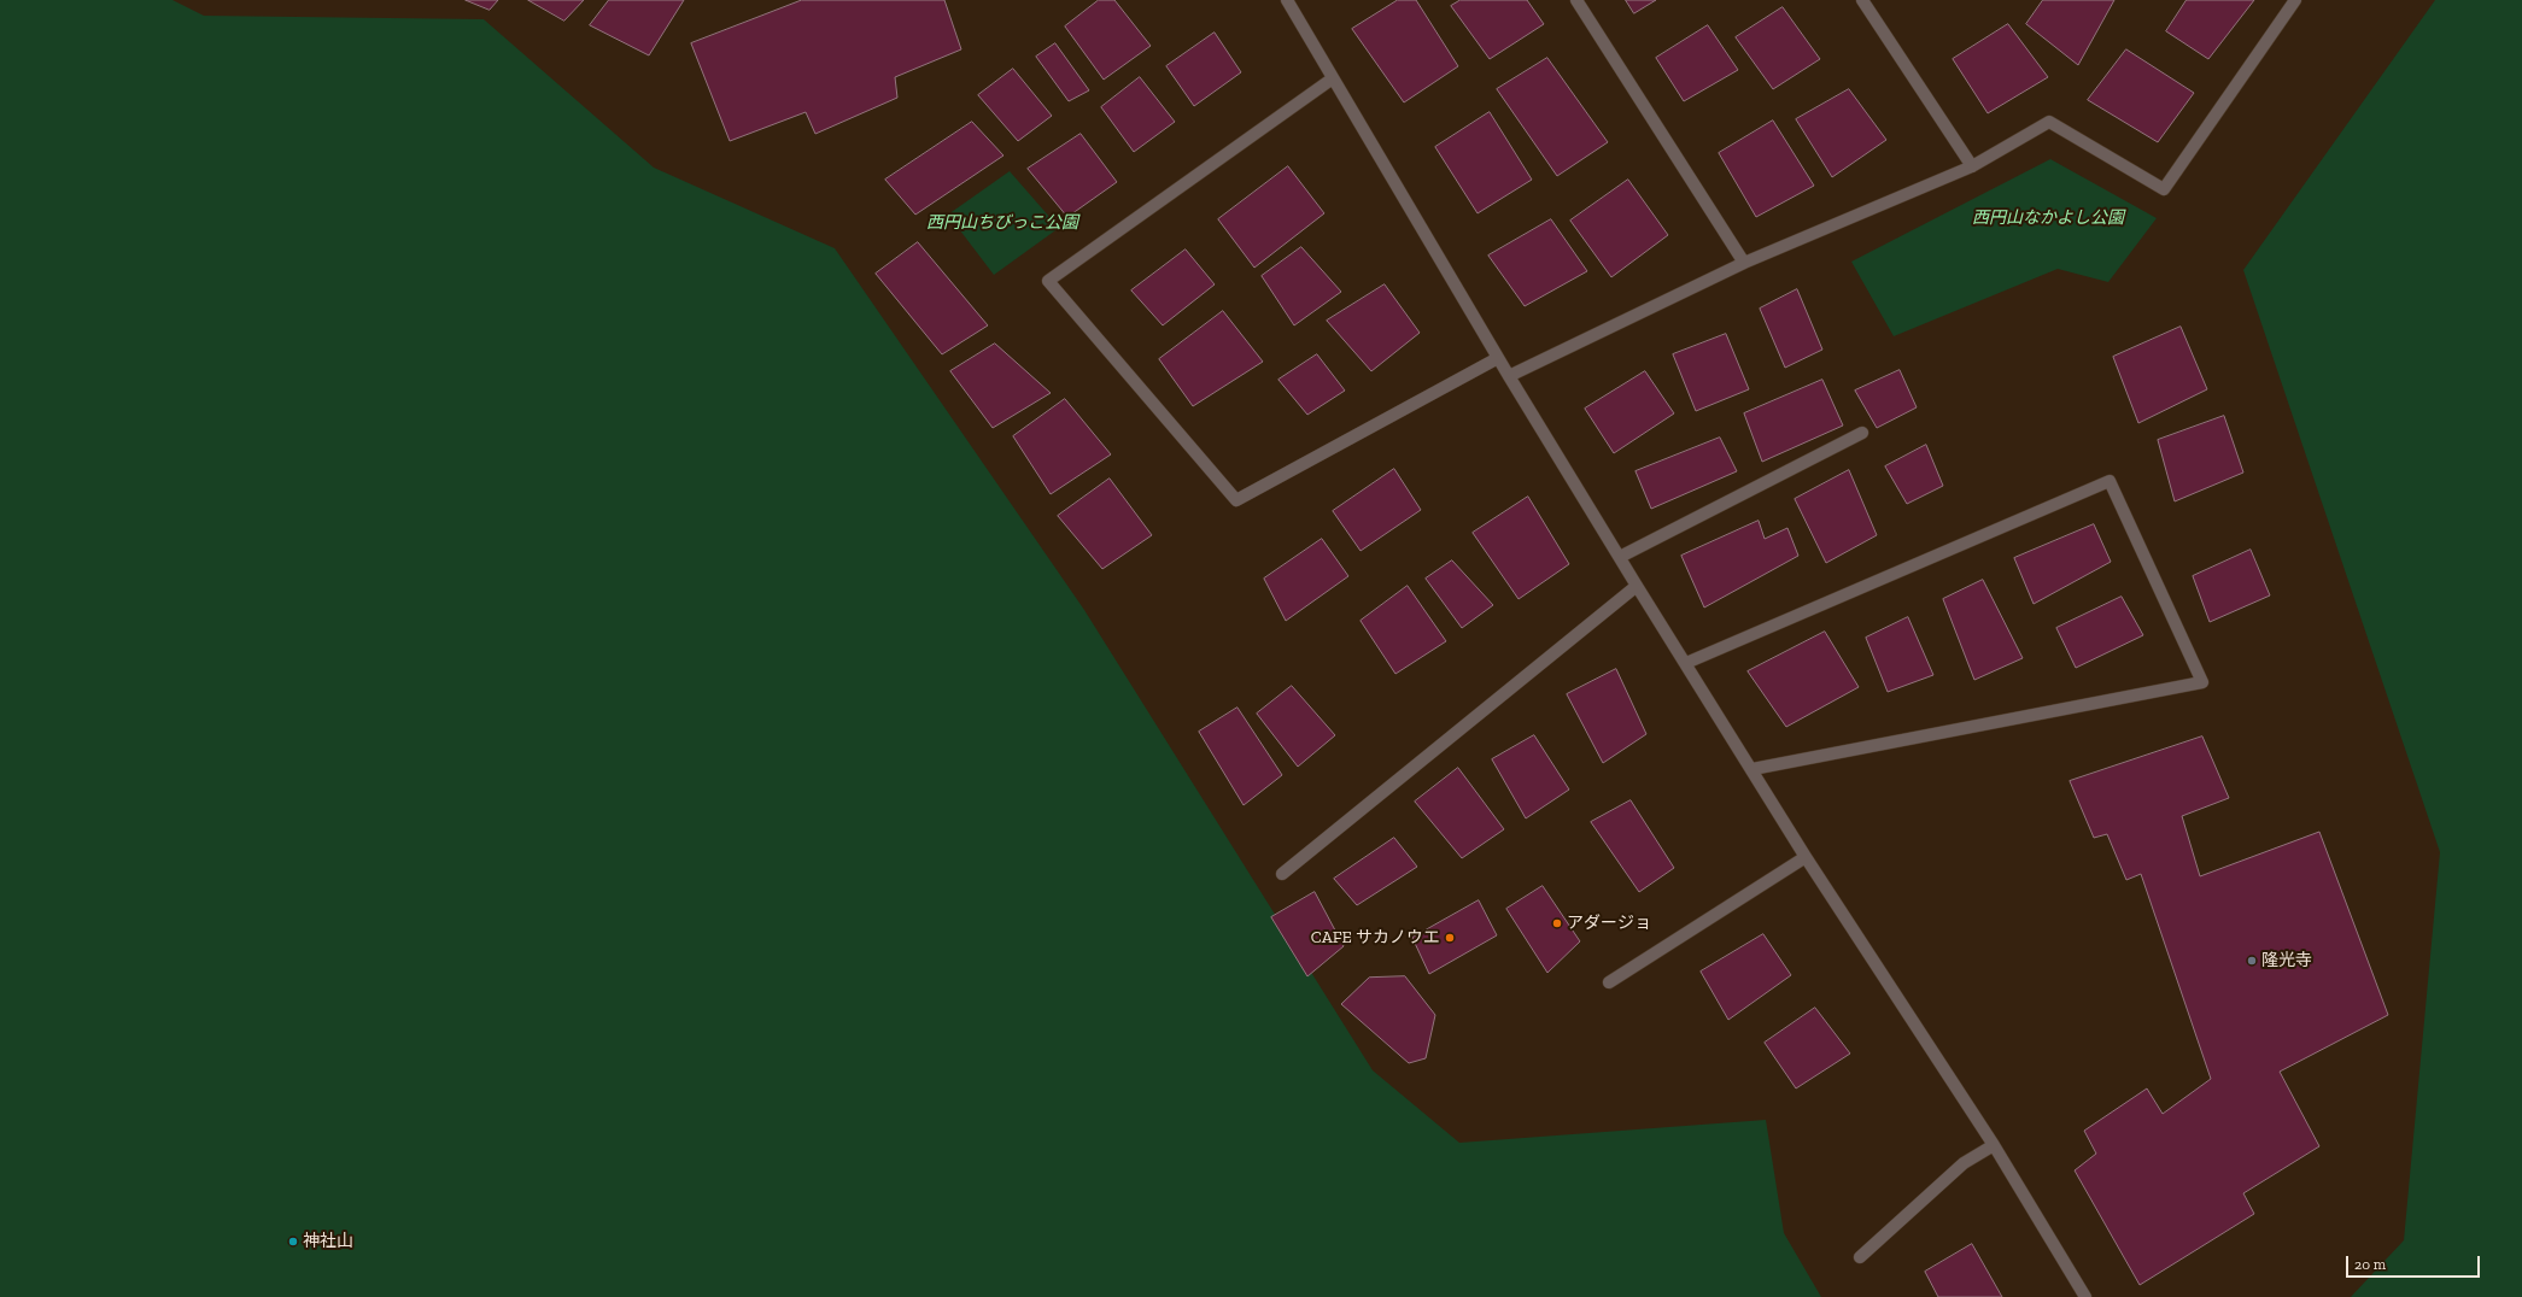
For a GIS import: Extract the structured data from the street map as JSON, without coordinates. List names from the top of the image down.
{
  "parks": ["西円山なかよし公園", "西円山ちびっこ公園"],
  "places": [
    "アダージョ",
    "CAFE サカノウエ",
    "隆光寺",
    "神社山"
  ],
  "scale_bar": "20 m"
}
